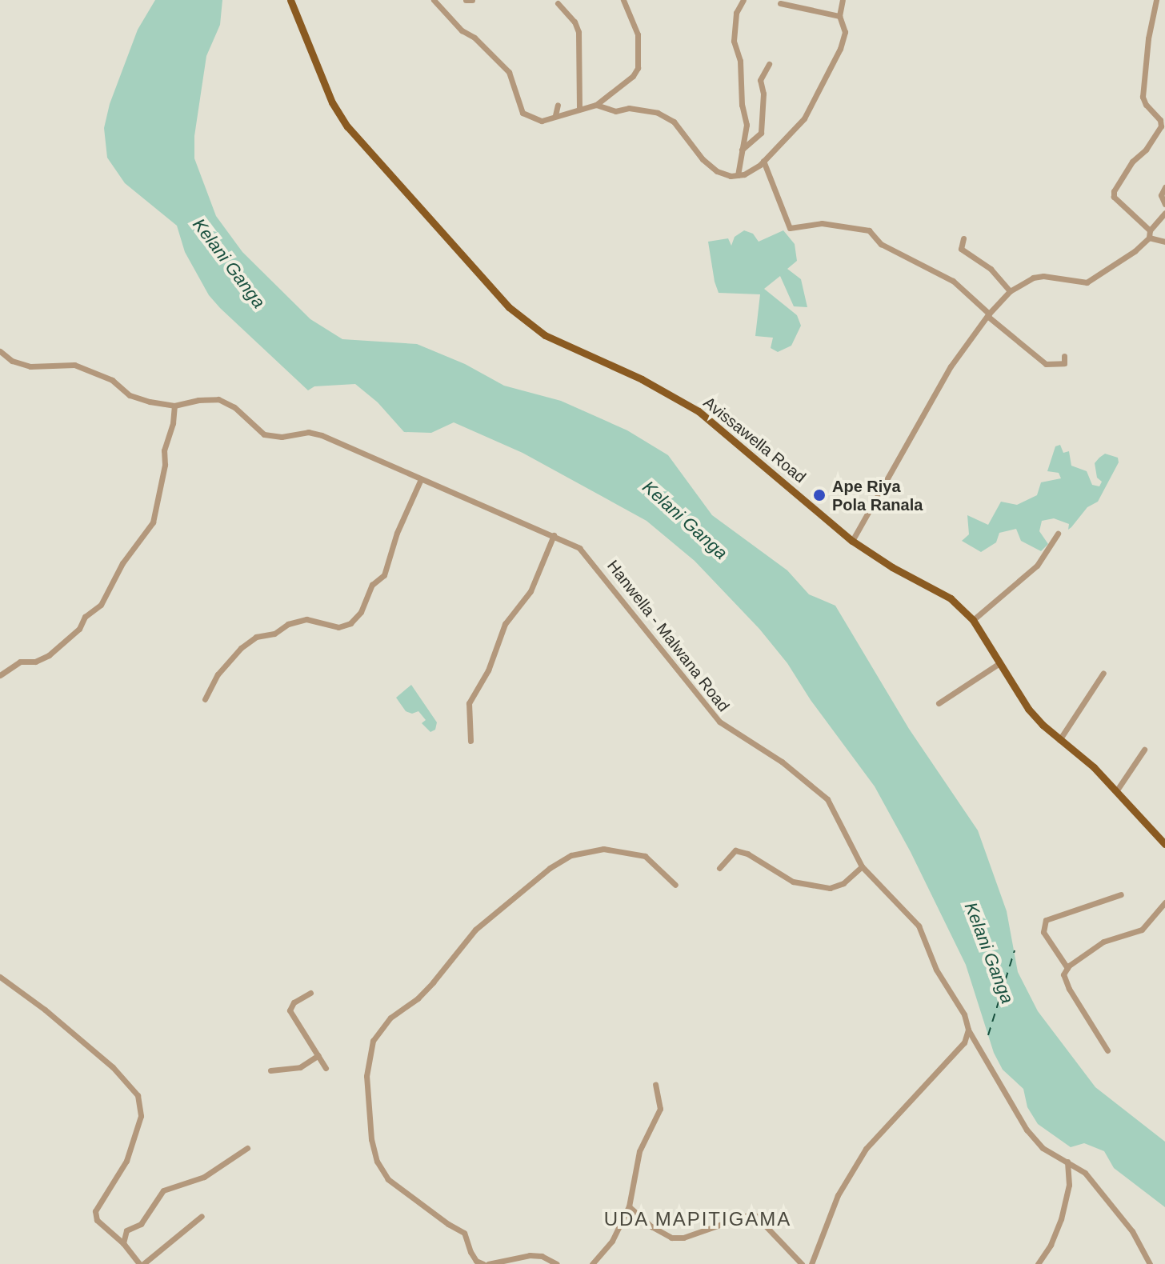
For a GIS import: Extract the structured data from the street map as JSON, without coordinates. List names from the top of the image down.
{
  "streets": {
    "main road": ["Avissawella Road"],
    "street": ["Hanwella - Malwana Road"]
  },
  "districts": ["UDA MAPITIGAMA"],
  "water": ["Kelani Ganga"],
  "places": ["Ape Riya Pola Ranala"]
}
